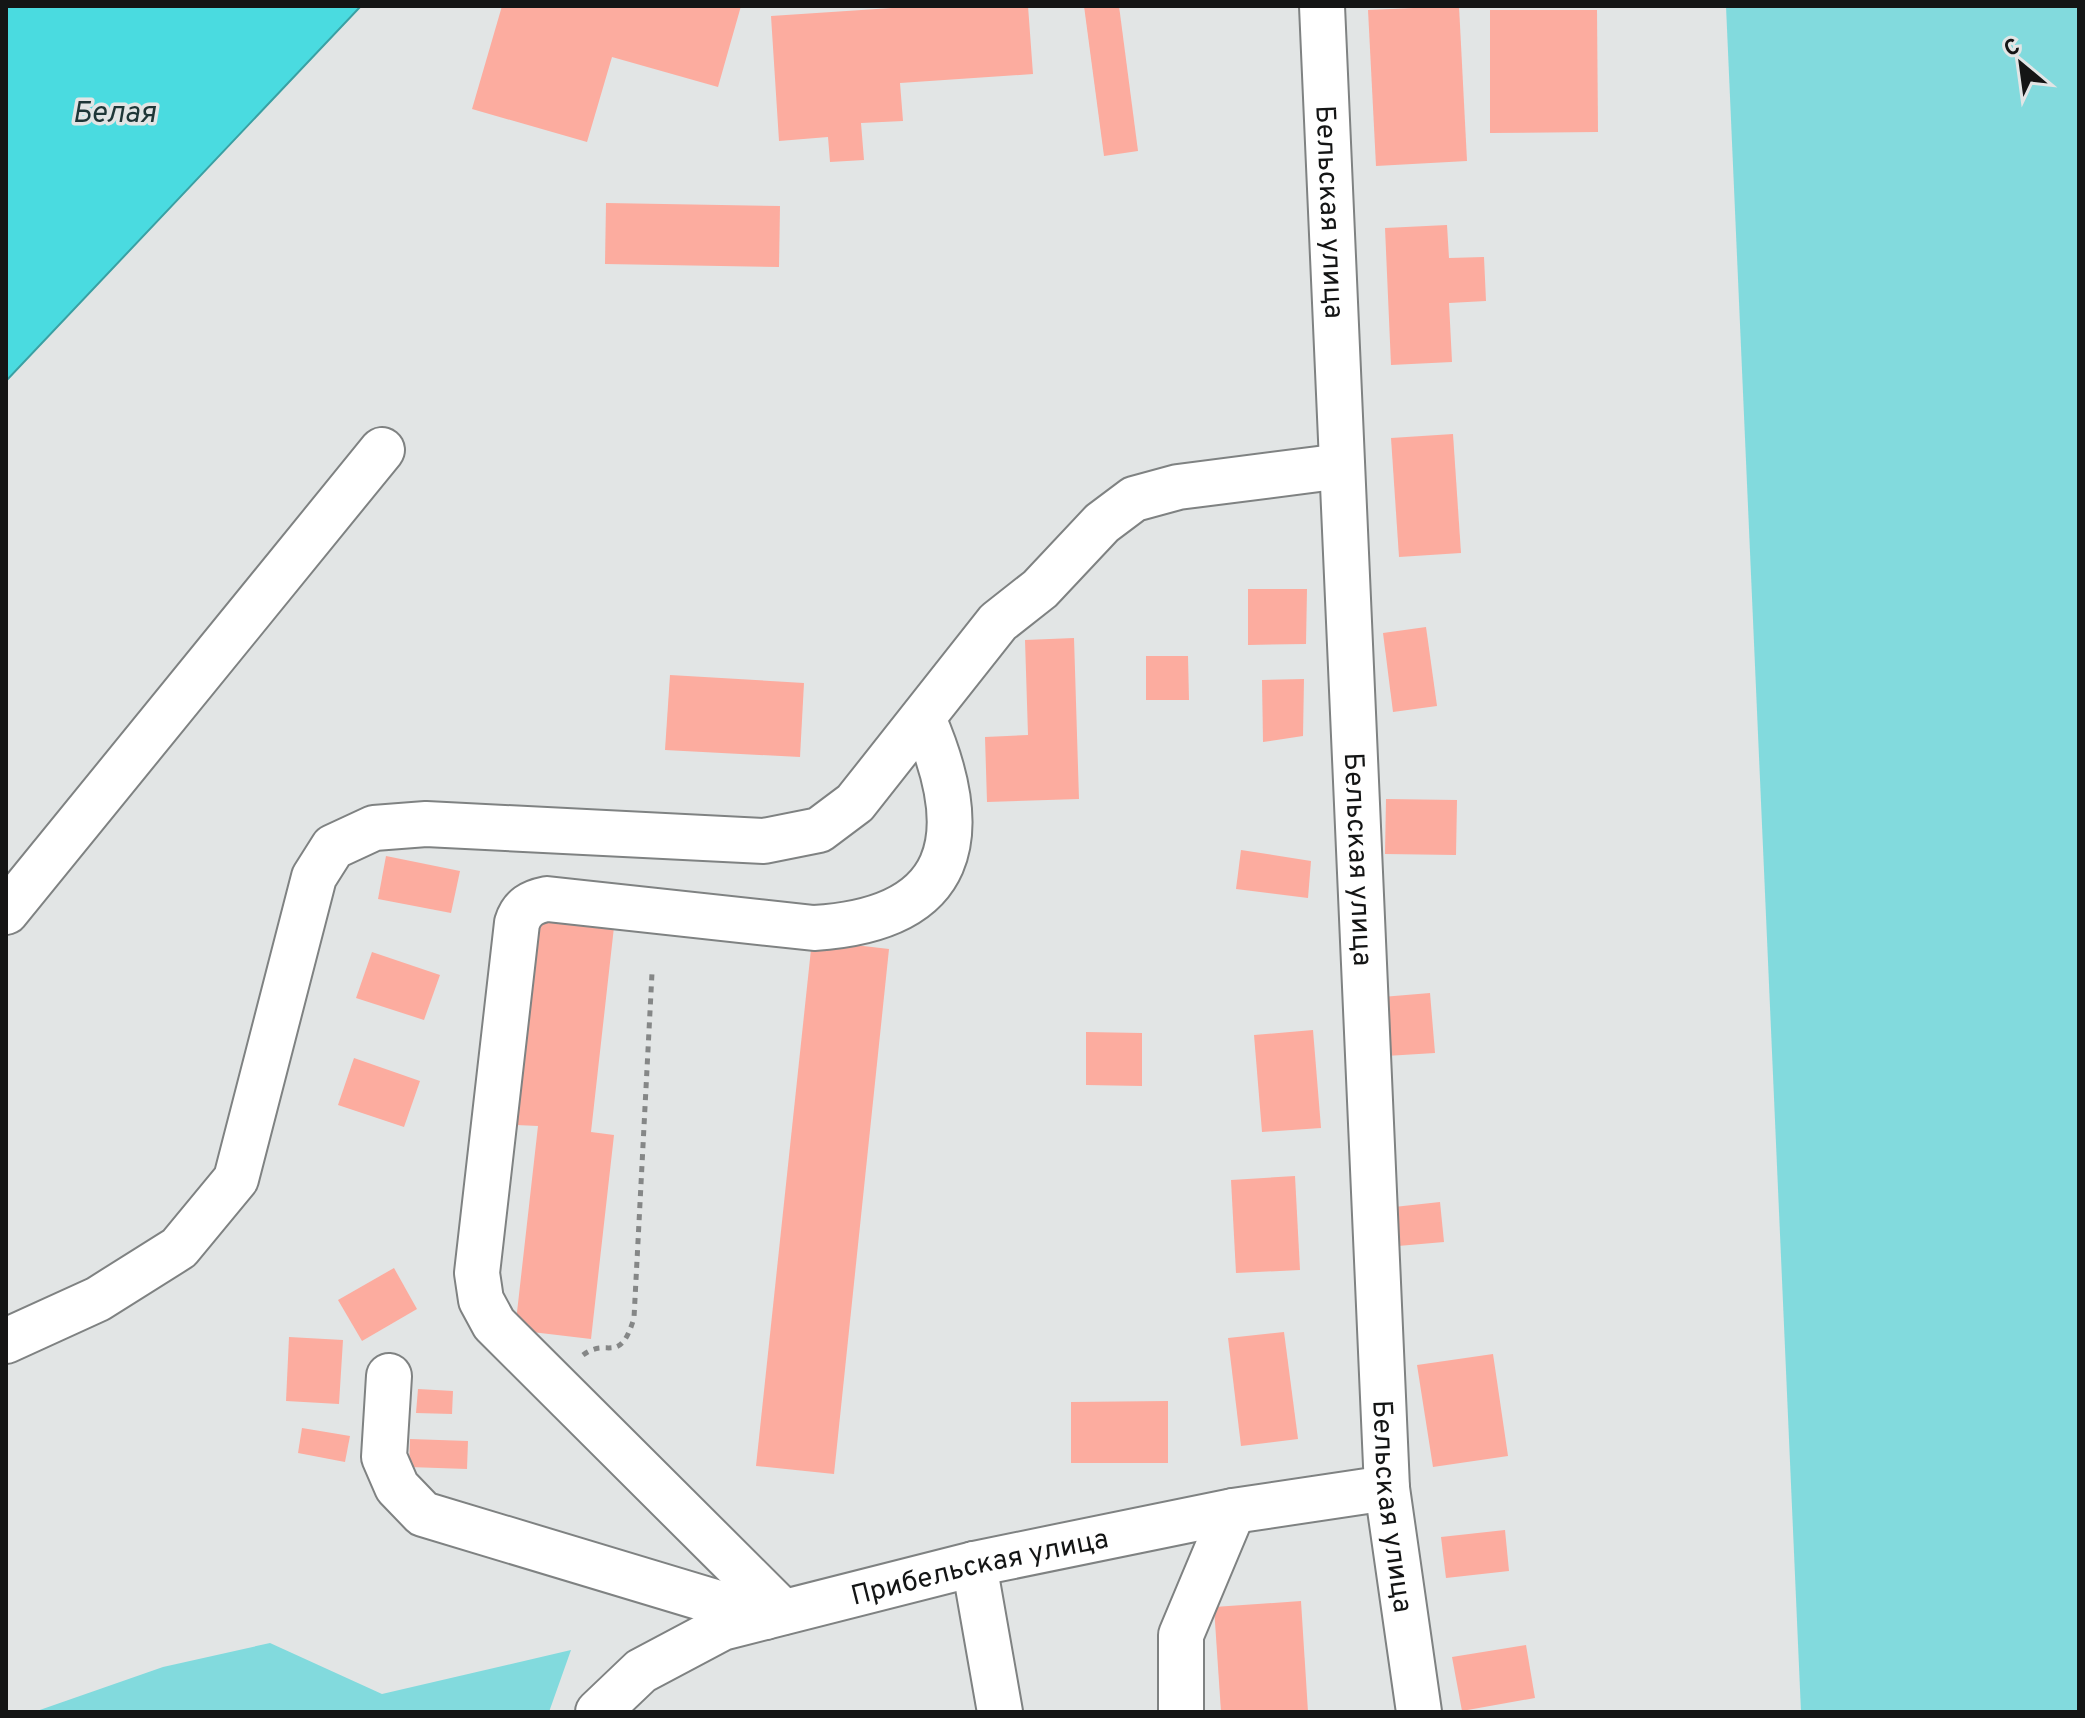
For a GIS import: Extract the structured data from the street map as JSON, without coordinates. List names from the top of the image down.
{
  "streets": {
    "street": ["Бельская улица", "Прибельская улица"]
  },
  "crossings": [
    ["Бельская улица", "Прибельская улица"]
  ],
  "water": ["Белая"],
  "north": "top left"
}
